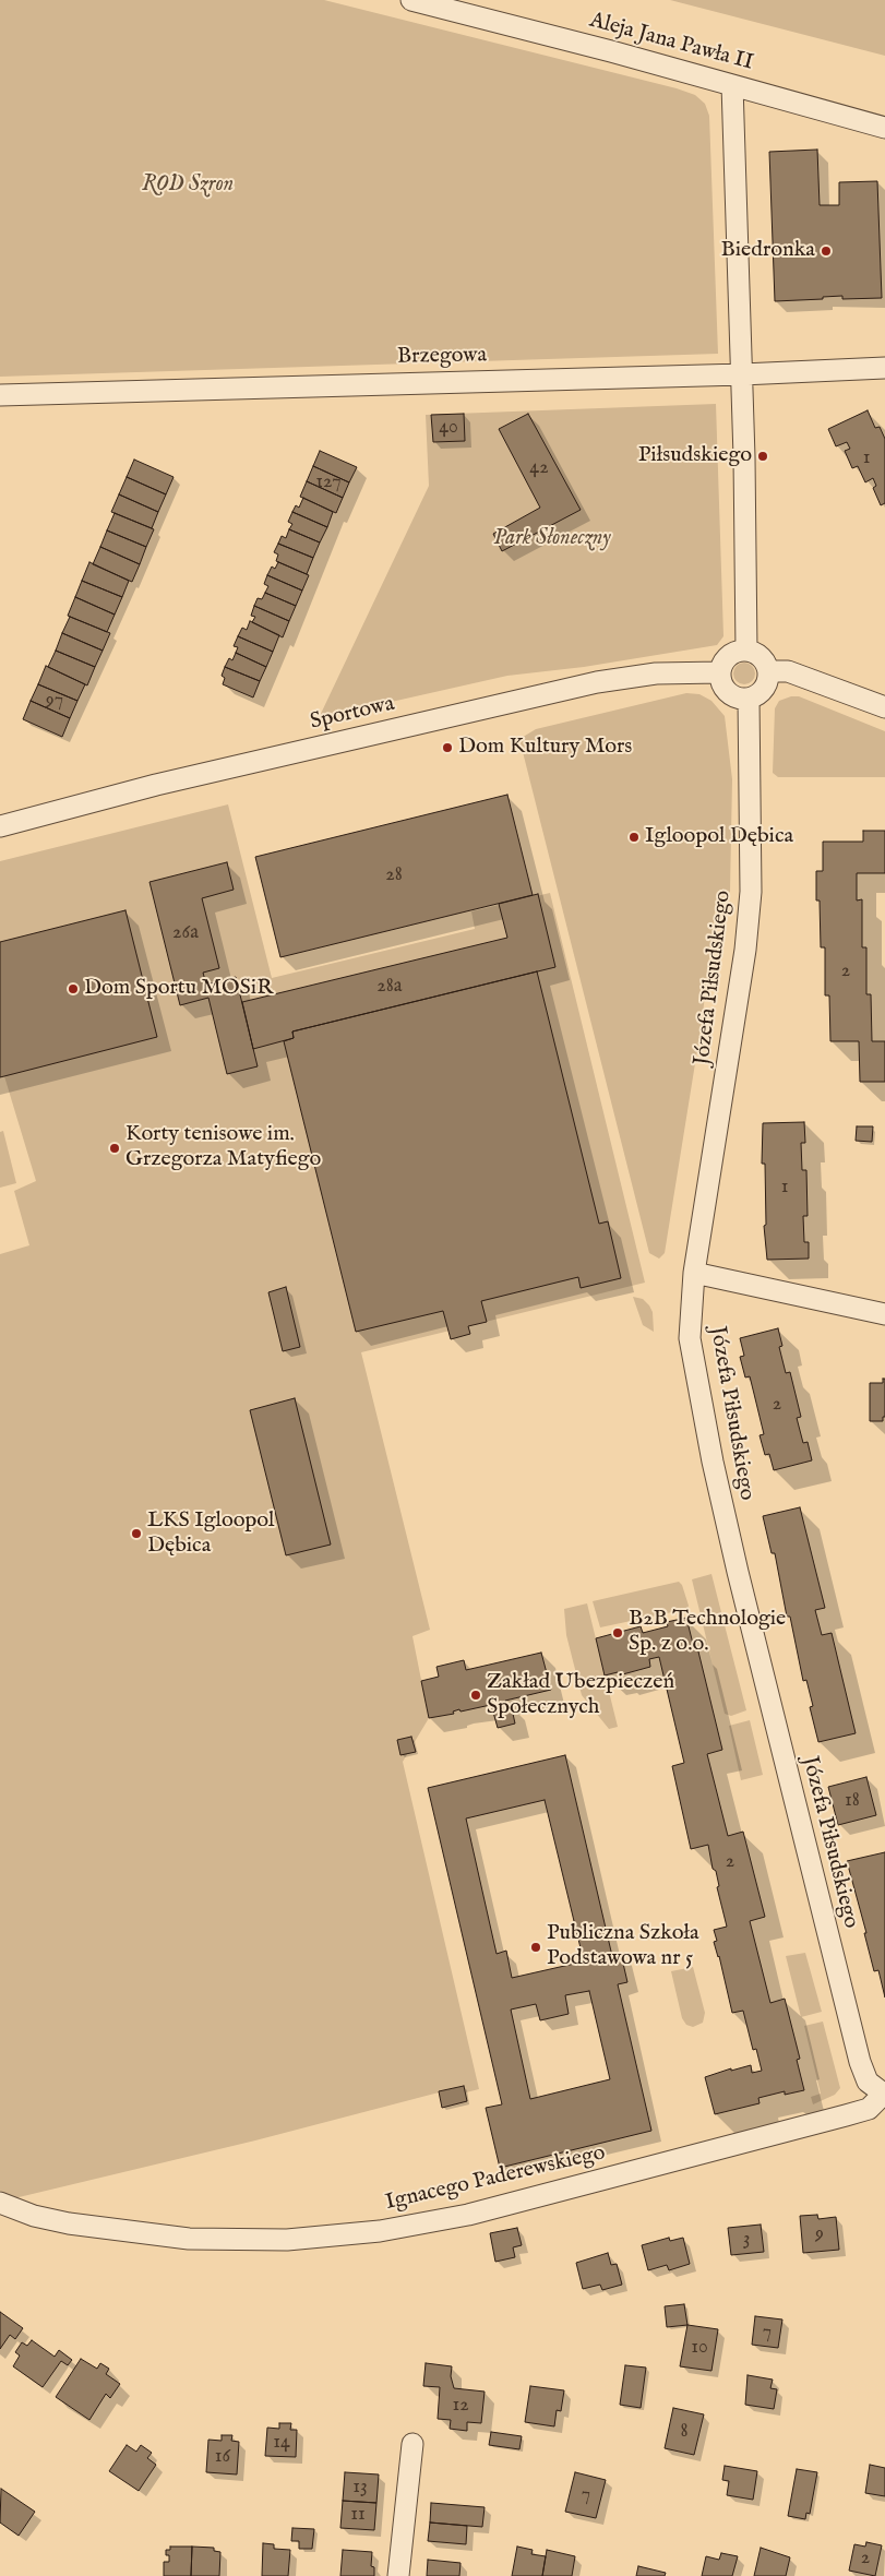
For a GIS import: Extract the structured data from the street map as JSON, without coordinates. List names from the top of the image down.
{
  "streets": {
    "street": [
      "Aleja Jana Pawła II",
      "Brzegowa",
      "Sportowa",
      "Józefa Piłsudskiego",
      "Ignacego Paderewskiego"
    ]
  },
  "crossings": [
    ["Sportowa", "Józefa Piłsudskiego"],
    ["Józefa Piłsudskiego", "Ignacego Paderewskiego"]
  ],
  "parks": ["ROD Szron", "Park Słoneczny"],
  "places": [
    "Biedronka",
    "Piłsudskiego",
    "Dom Kultury Mors",
    "Igloopol Dębica",
    "Dom Sportu MOSiR",
    "Korty tenisowe im. Grzegorza Matyfiego",
    "LKS Igloopol Dębica",
    "B2B Technologie Sp. z o.o.",
    "Zakład Ubezpieczeń Społecznych",
    "Publiczna Szkoła Podstawowa nr 5"
  ],
  "house_numbers": [
    "40",
    "1",
    "42",
    "127",
    "97",
    "28",
    "26a",
    "2",
    "28a",
    "1",
    "2",
    "18",
    "2",
    "9",
    "3",
    "7",
    "10",
    "12",
    "8",
    "14",
    "16",
    "13",
    "7",
    "11",
    "2"
  ]
}
